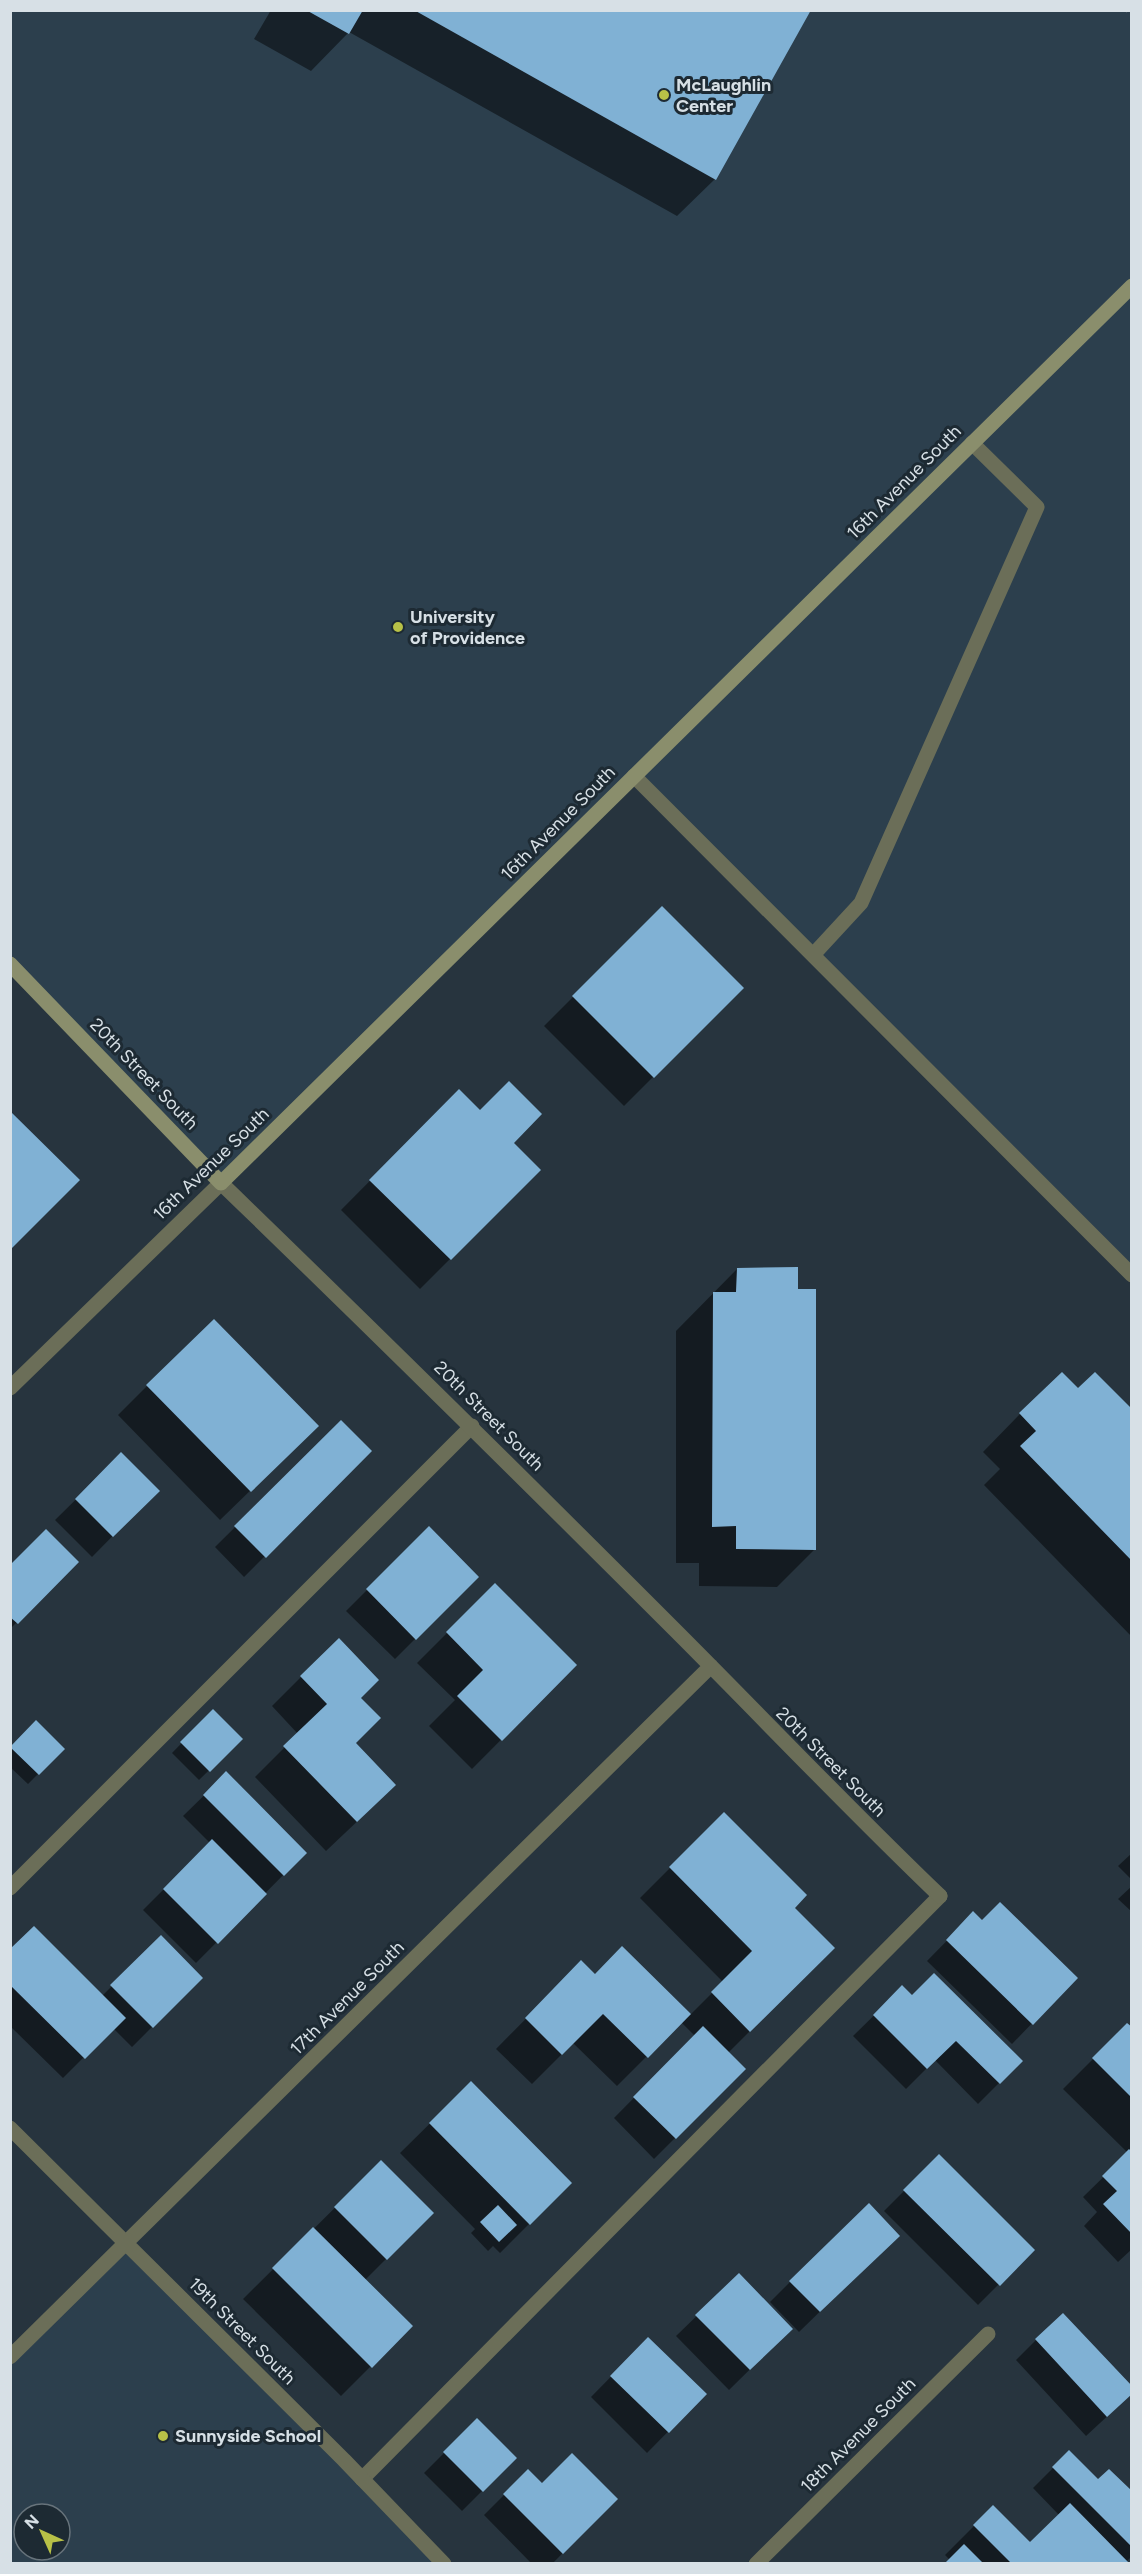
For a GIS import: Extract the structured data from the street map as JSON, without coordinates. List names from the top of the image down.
{
  "streets": {
    "street": [
      "16th Avenue South",
      "20th Street South",
      "17th Avenue South",
      "19th Street South",
      "18th Avenue South"
    ]
  },
  "crossings": [
    ["16th Avenue South", "20th Street South"],
    ["20th Street South", "17th Avenue South"],
    ["20th Street South", "19th Street South"],
    ["17th Avenue South", "19th Street South"]
  ],
  "places": ["McLaughlin Center", "University of Providence", "Sunnyside School"],
  "north": "top left"
}
